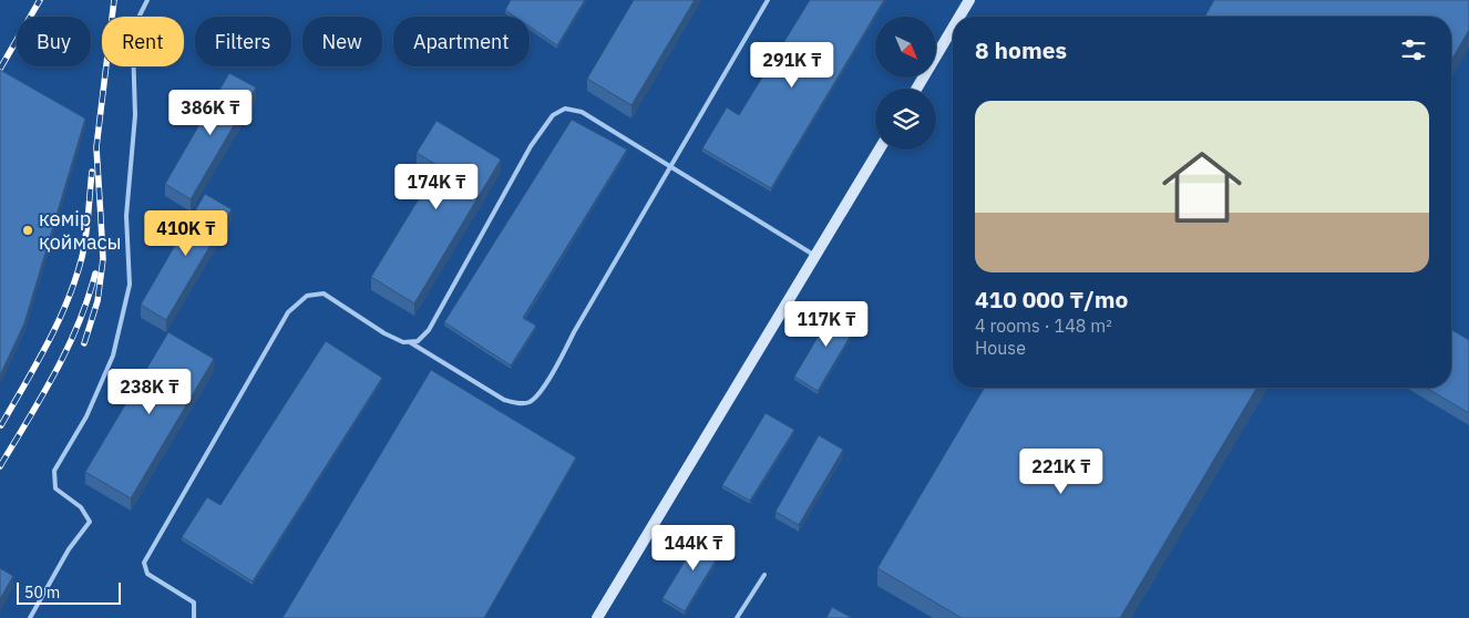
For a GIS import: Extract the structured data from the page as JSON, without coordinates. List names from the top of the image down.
{
  "places": ["көмір қоймасы"],
  "scale_bar": "50 m",
  "north": "bottom right",
  "page": {
    "chip": [
      "Buy",
      "Rent",
      "Filters",
      "New",
      "Apartment"
    ],
    "heading": "8 homes",
    "price": [
      "291K ₸",
      "386K ₸",
      "174K ₸",
      "410K ₸",
      "117K ₸",
      "238K ₸",
      "221K ₸",
      "144K ₸"
    ],
    "list": [
      {
        "name": "410 000 ₸/mo",
        "note": "4 rooms · 148 m² · House"
      }
    ],
    "scale": "50 m"
  }
}
